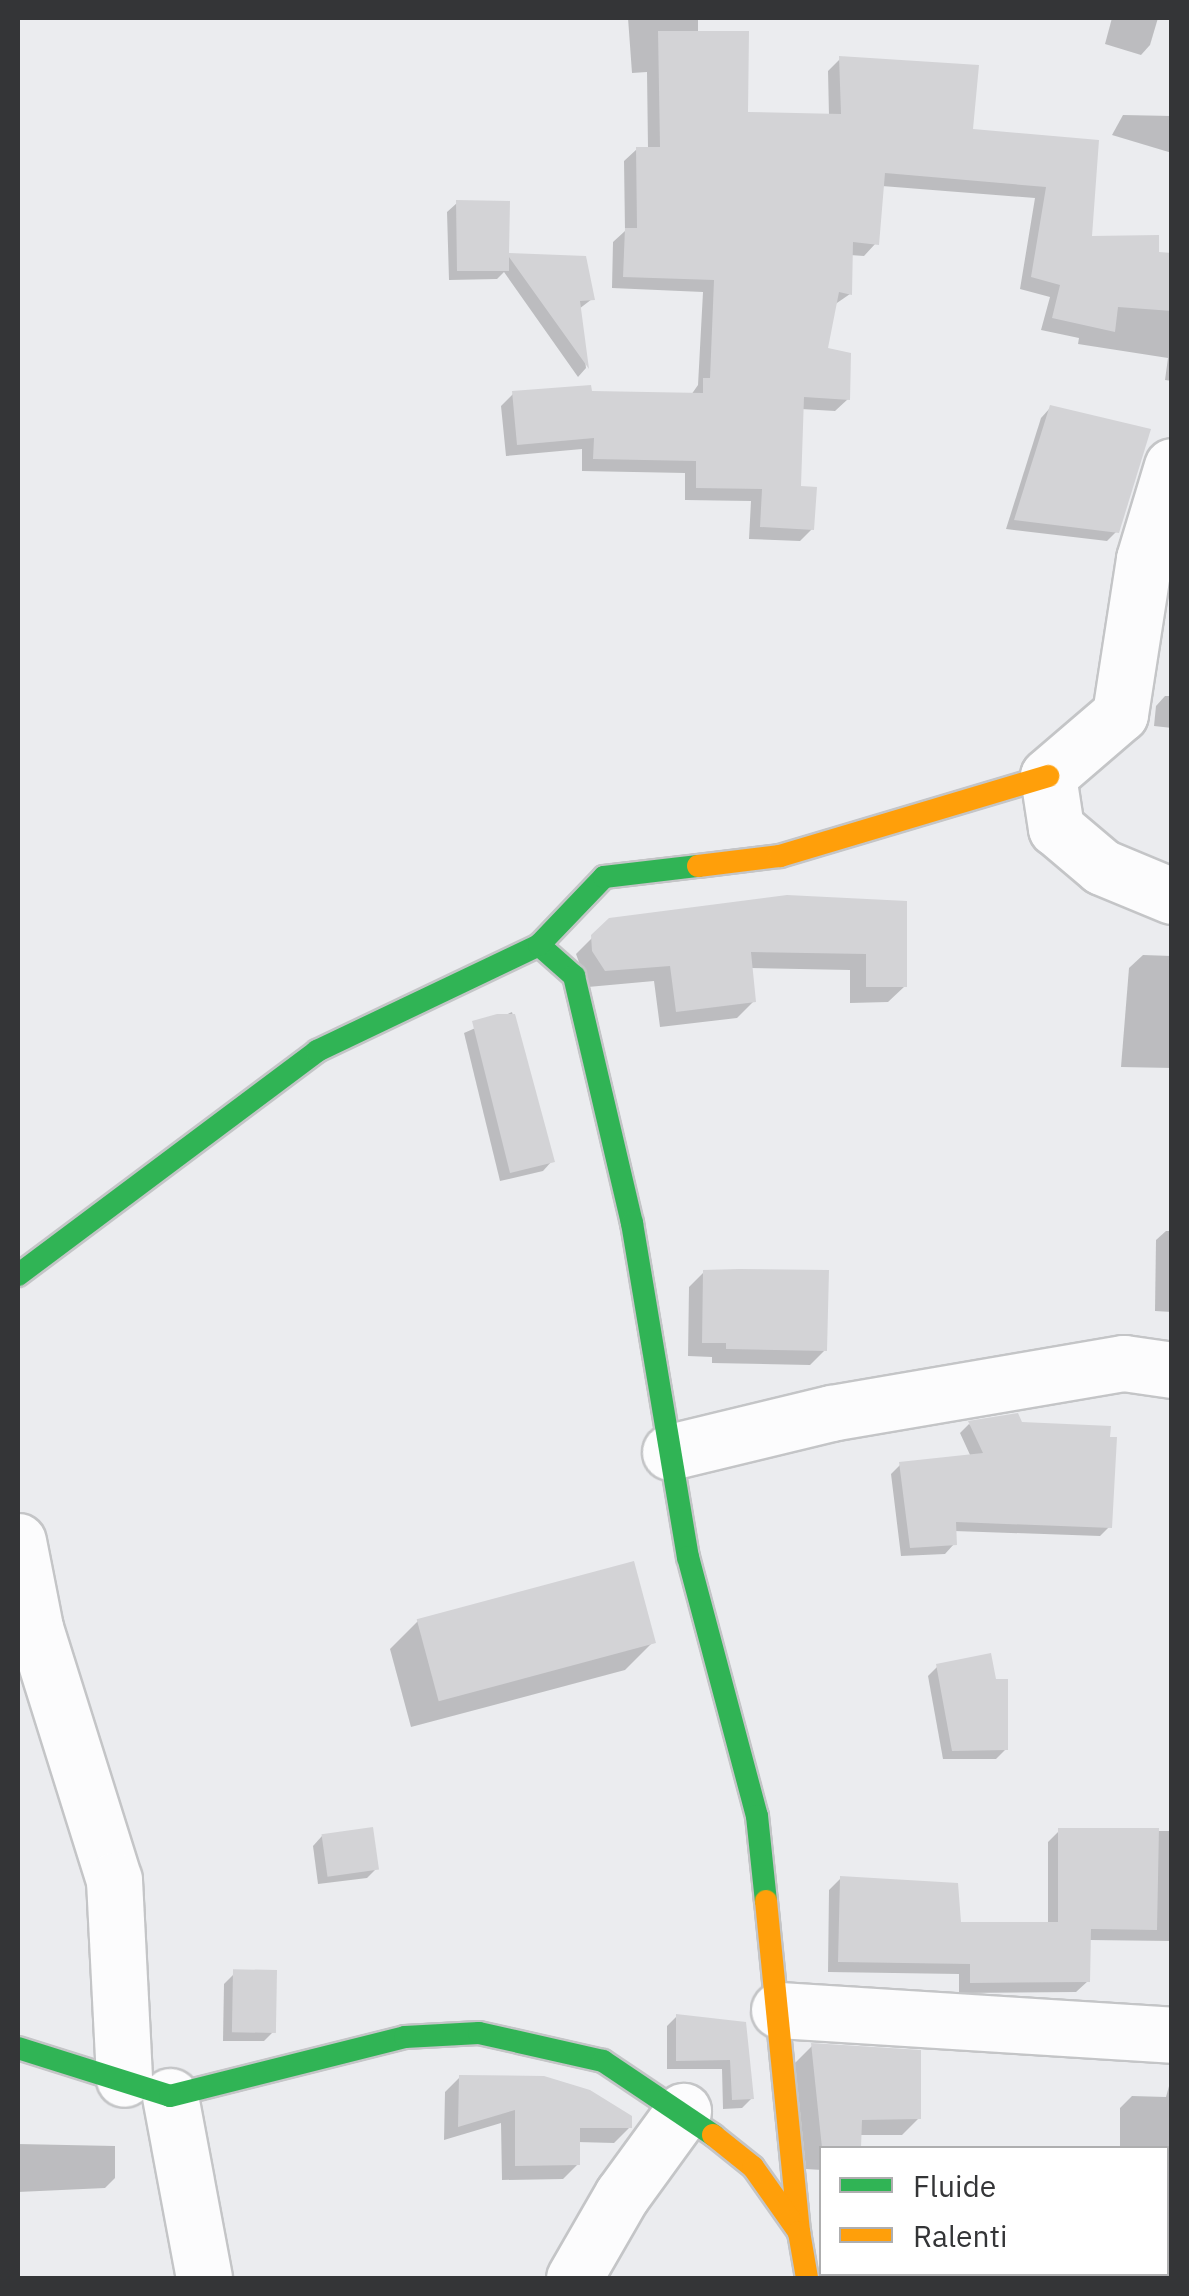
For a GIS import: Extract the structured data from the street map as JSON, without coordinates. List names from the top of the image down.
{
  "legend": ["Fluide", "Ralenti"]
}
